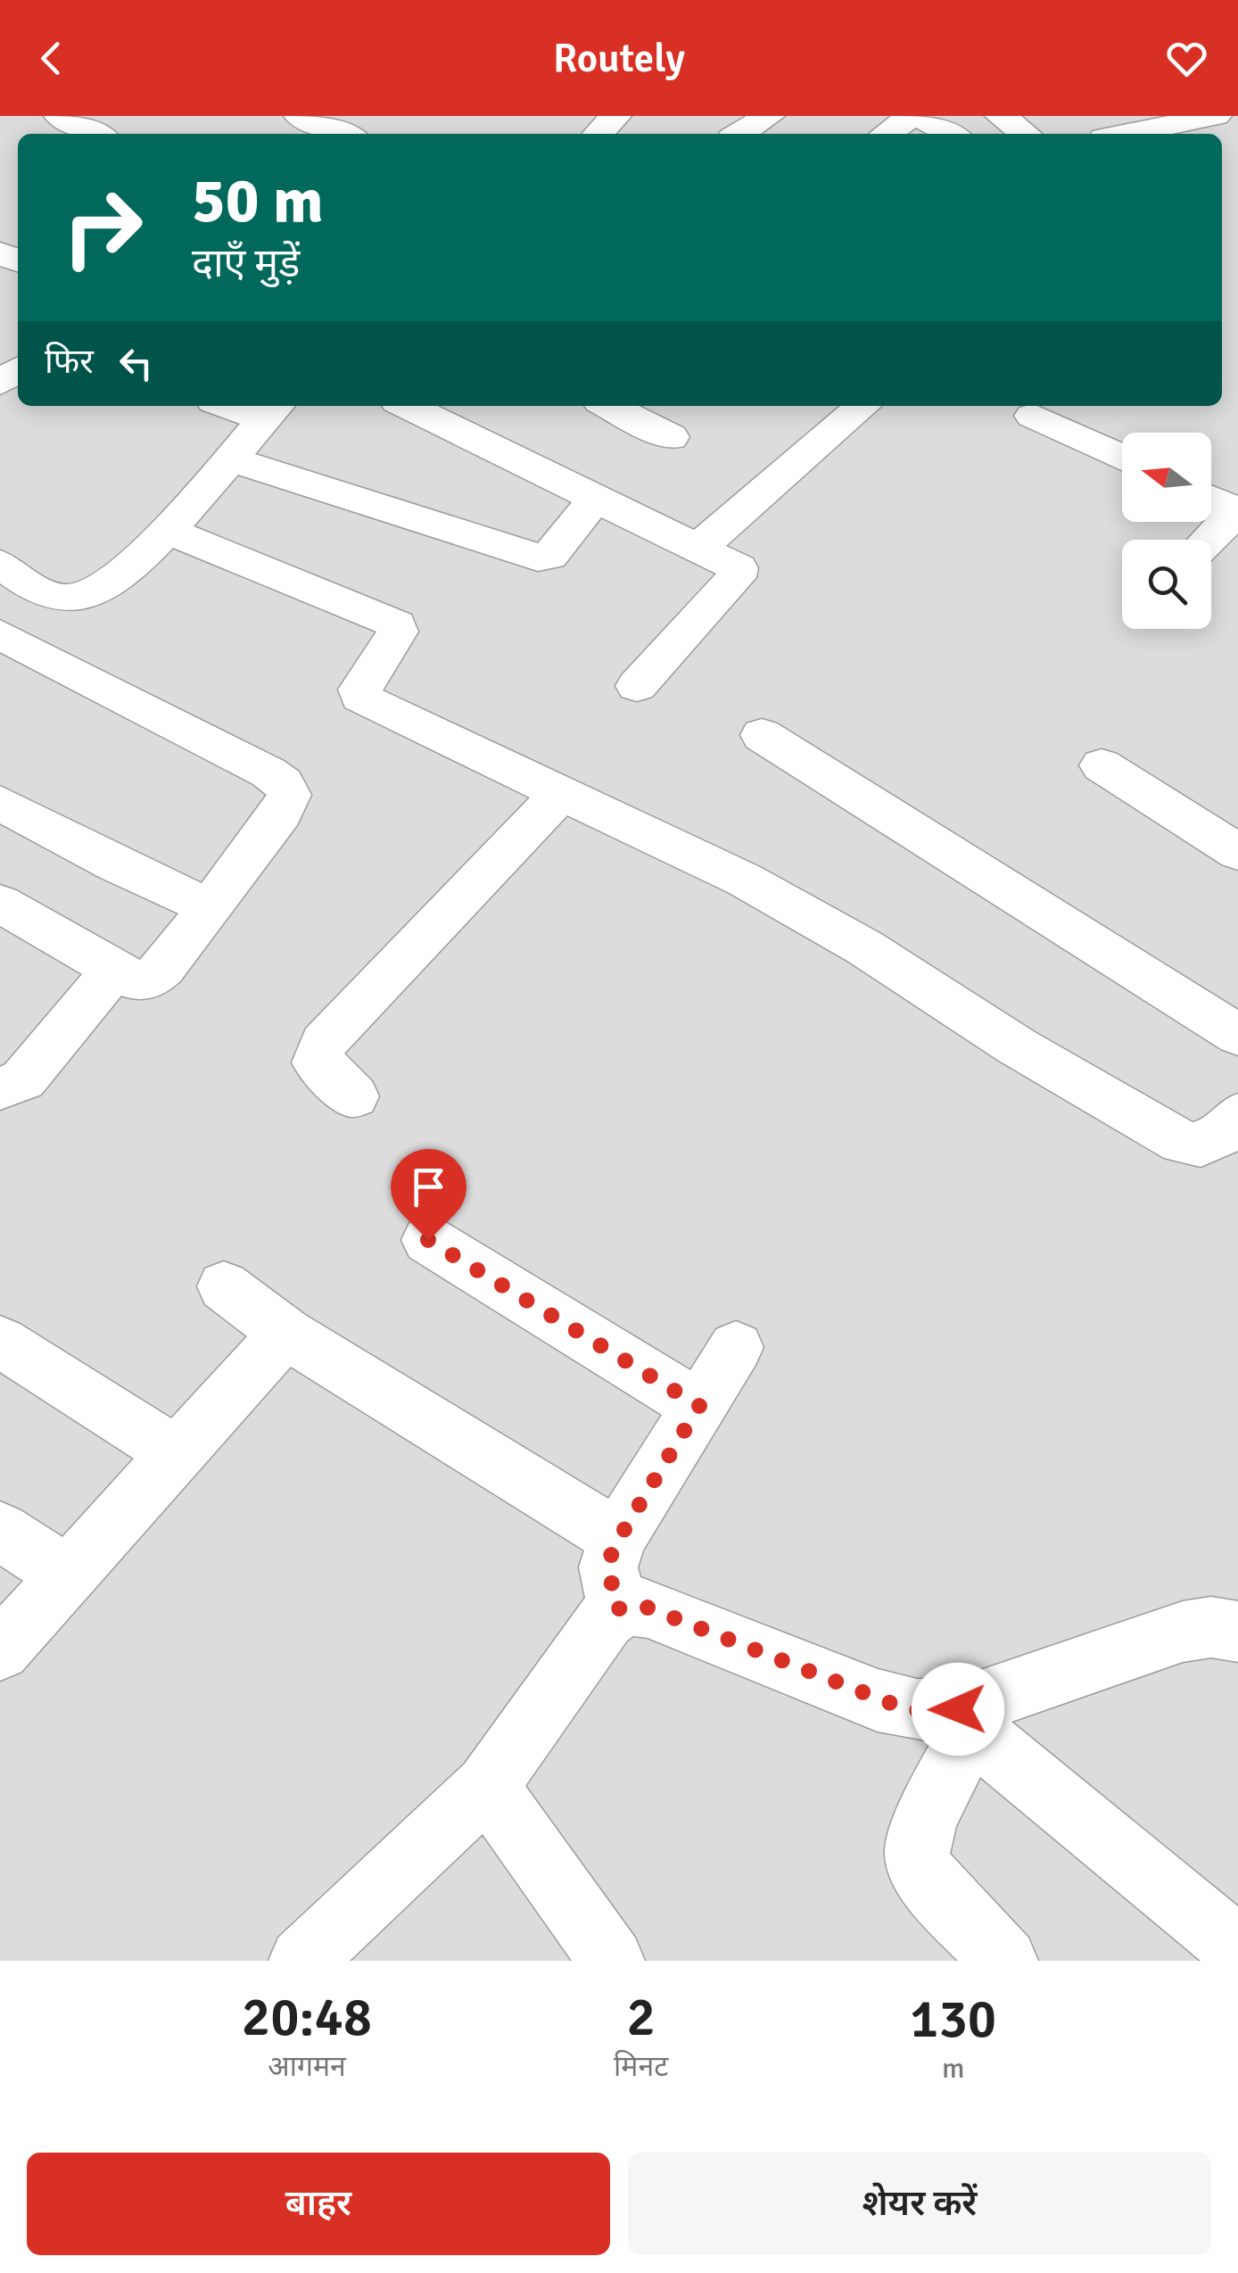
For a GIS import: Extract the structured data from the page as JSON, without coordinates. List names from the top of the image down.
{
  "north": "left",
  "page": {
    "header": "Routely",
    "turn": ["50 m", "दाएँ मुड़ें"],
    "then": "फिर",
    "eta": [
      "20:48",
      "आगमन",
      "2",
      "मिनट",
      "130",
      "m"
    ],
    "buttons": ["बाहर", "शेयर करें"]
  }
}
